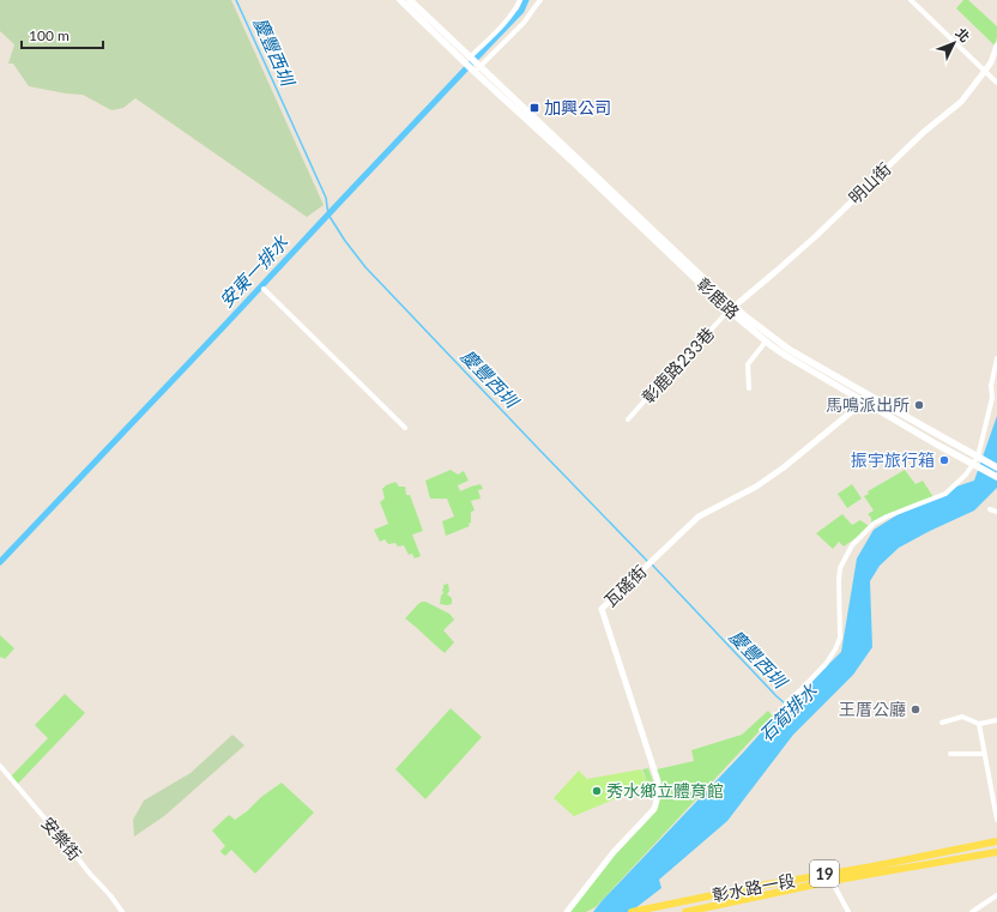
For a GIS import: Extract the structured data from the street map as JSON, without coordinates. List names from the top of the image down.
{
  "streets": {
    "main road": ["彰鹿路", "19", "彰水路一段"],
    "street": [
      "明山街",
      "彰鹿路233巷",
      "瓦磘街",
      "安樂街"
    ]
  },
  "crossings": [
    ["明山街", "彰鹿路"],
    ["明山街", "彰鹿路233巷"],
    ["彰鹿路", "彰鹿路233巷"],
    ["彰鹿路", "瓦磘街"]
  ],
  "water": ["慶豐西圳", "安東一排水", "石筍排水"],
  "places": {
    "transit": ["加興公司"],
    "other": [
      "馬鳴派出所",
      "振宇旅行箱",
      "王厝公廳",
      "秀水鄉立體育館"
    ]
  },
  "scale_bar": "100 m",
  "north": "top right"
}
